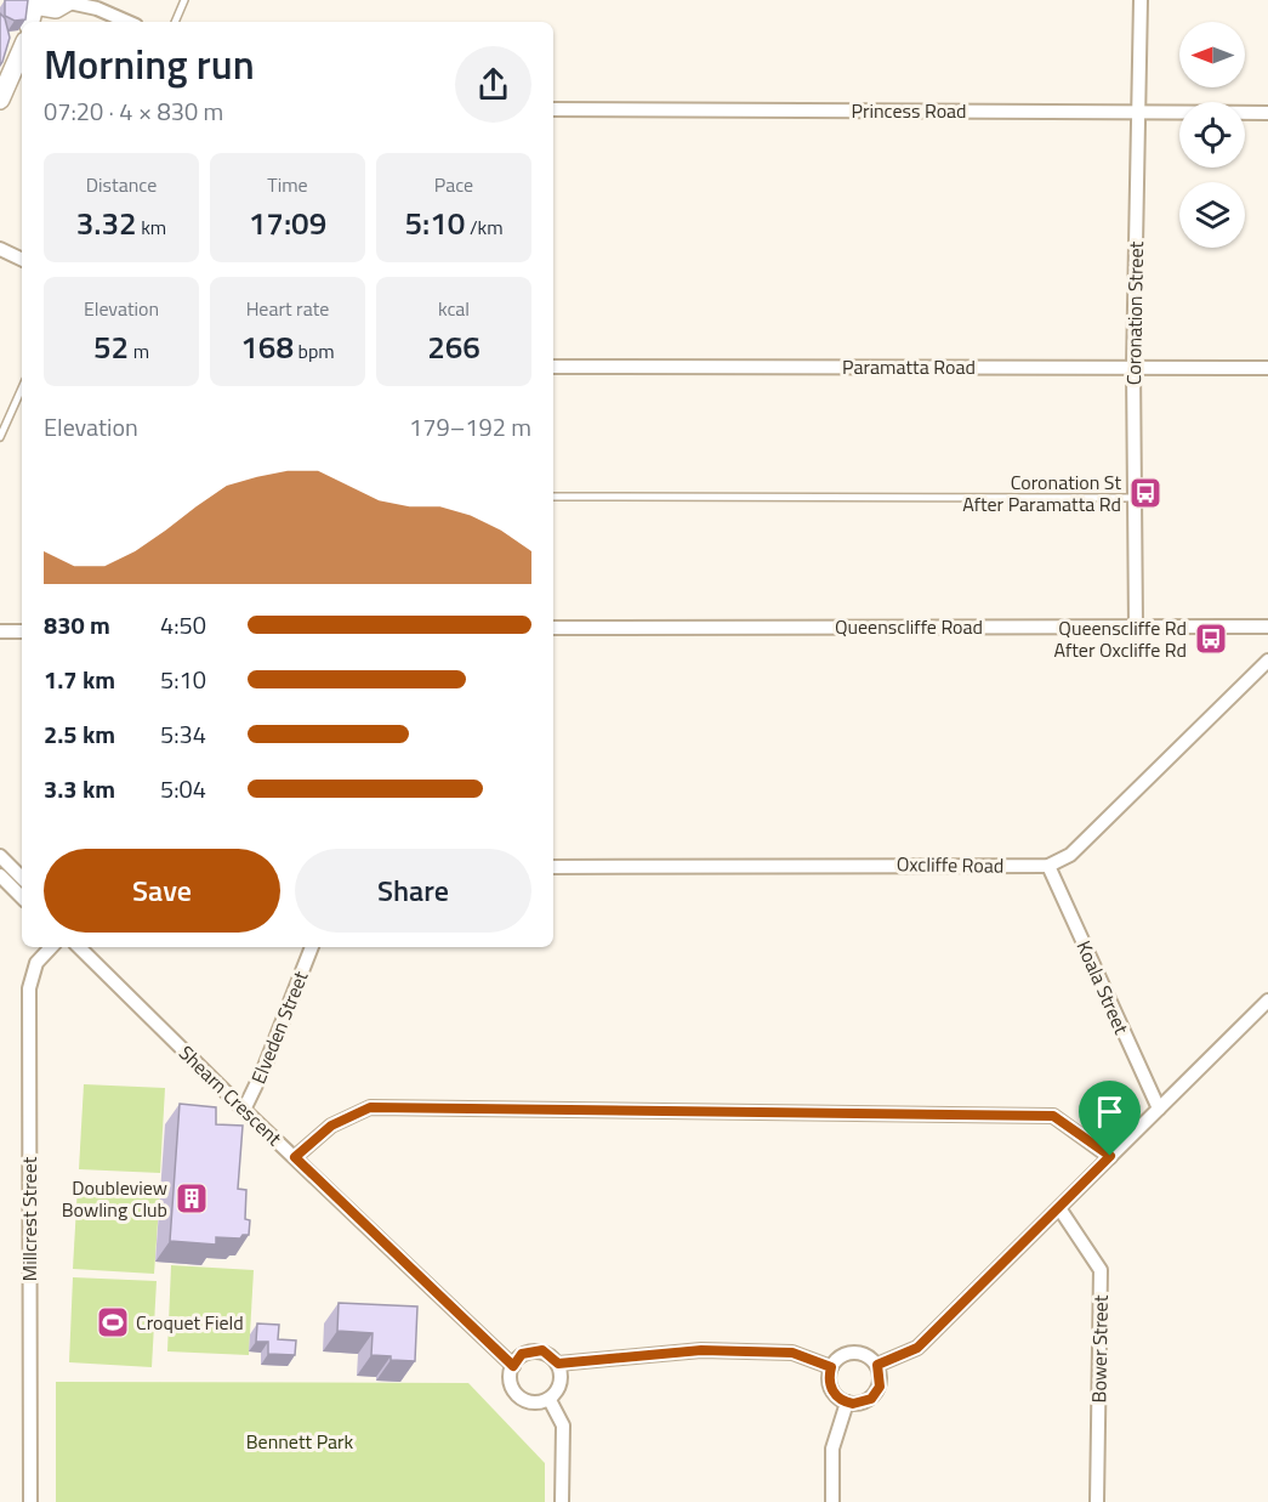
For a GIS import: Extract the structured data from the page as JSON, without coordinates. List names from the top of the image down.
{
  "streets": {
    "street": [
      "Princess Road",
      "Coronation Street",
      "Paramatta Road",
      "Queenscliffe Road",
      "Oxcliffe Road",
      "Koala Street",
      "Elveden Street",
      "Shearn Crescent",
      "Millcrest Street",
      "Bower Street"
    ]
  },
  "crossings": [
    ["Princess Road", "Coronation Street"],
    ["Coronation Street", "Paramatta Road"],
    ["Coronation Street", "Queenscliffe Road"],
    ["Oxcliffe Road", "Koala Street"],
    ["Elveden Street", "Shearn Crescent"]
  ],
  "parks": ["Bennett Park"],
  "places": {
    "bus stop": ["Coronation St After Paramatta Rd", "Queenscliffe Rd After Oxcliffe Rd"],
    "building": ["Doubleview Bowling Club"],
    "sports": ["Croquet Field"]
  },
  "north": "left",
  "page": {
    "heading": ["Morning run", "07:20 · 4 × 830 m"],
    "stats": [
      ["Distance", "3.32 km"],
      ["Time", "17:09"],
      ["Pace", "5:10 /km"],
      ["Elevation", "52 m"],
      ["Heart rate", "168 bpm"],
      ["kcal", "266"]
    ],
    "chart": ["Elevation", "179–192 m"],
    "list": [
      {
        "name": "830 m",
        "note": "4:50"
      },
      {
        "name": "1.7 km",
        "note": "5:10"
      },
      {
        "name": "2.5 km",
        "note": "5:34"
      },
      {
        "name": "3.3 km",
        "note": "5:04"
      }
    ],
    "buttons": ["Save", "Share"]
  }
}
